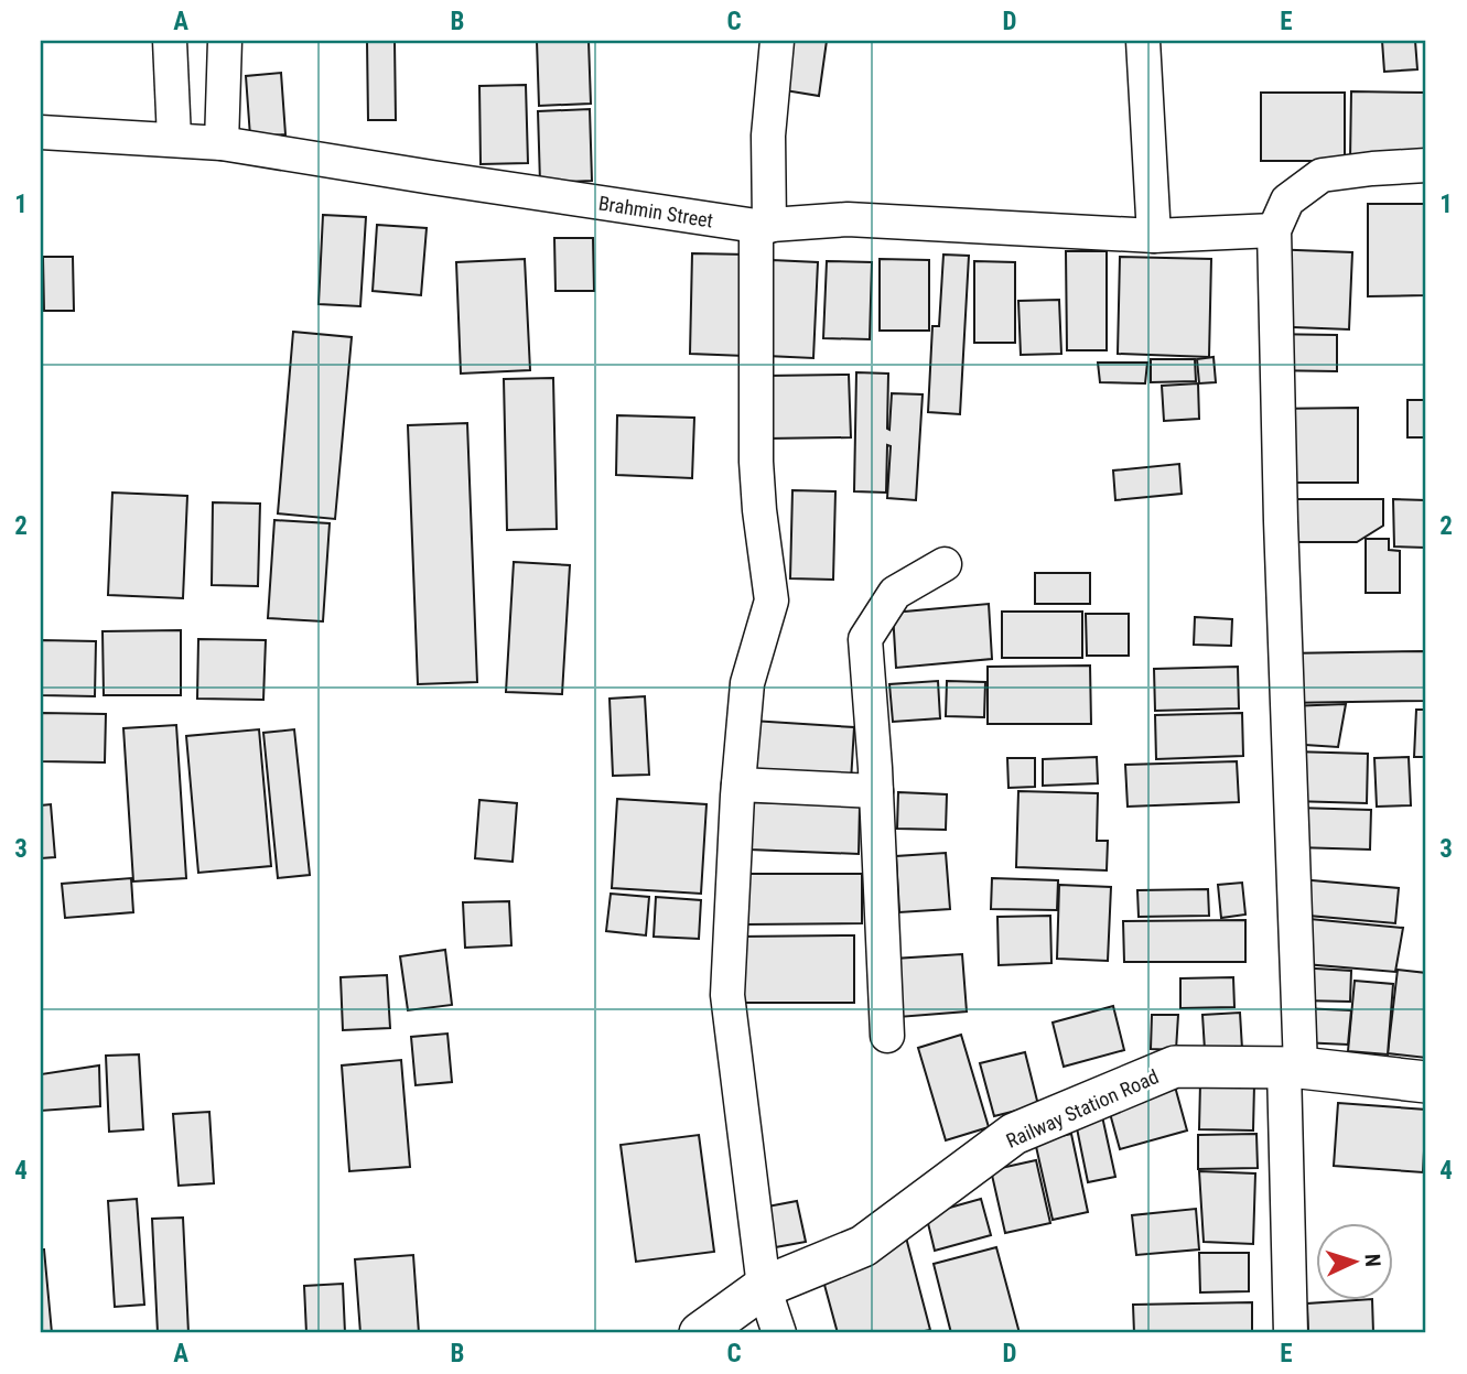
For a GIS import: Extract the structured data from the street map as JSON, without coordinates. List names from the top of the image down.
{
  "streets": {
    "street": ["Brahmin Street", "Railway Station Road"]
  },
  "north": "right",
  "grid": {
    "columns": [
      "A",
      "B",
      "C",
      "D",
      "E"
    ],
    "rows": [
      "1",
      "2",
      "3",
      "4"
    ]
  }
}
